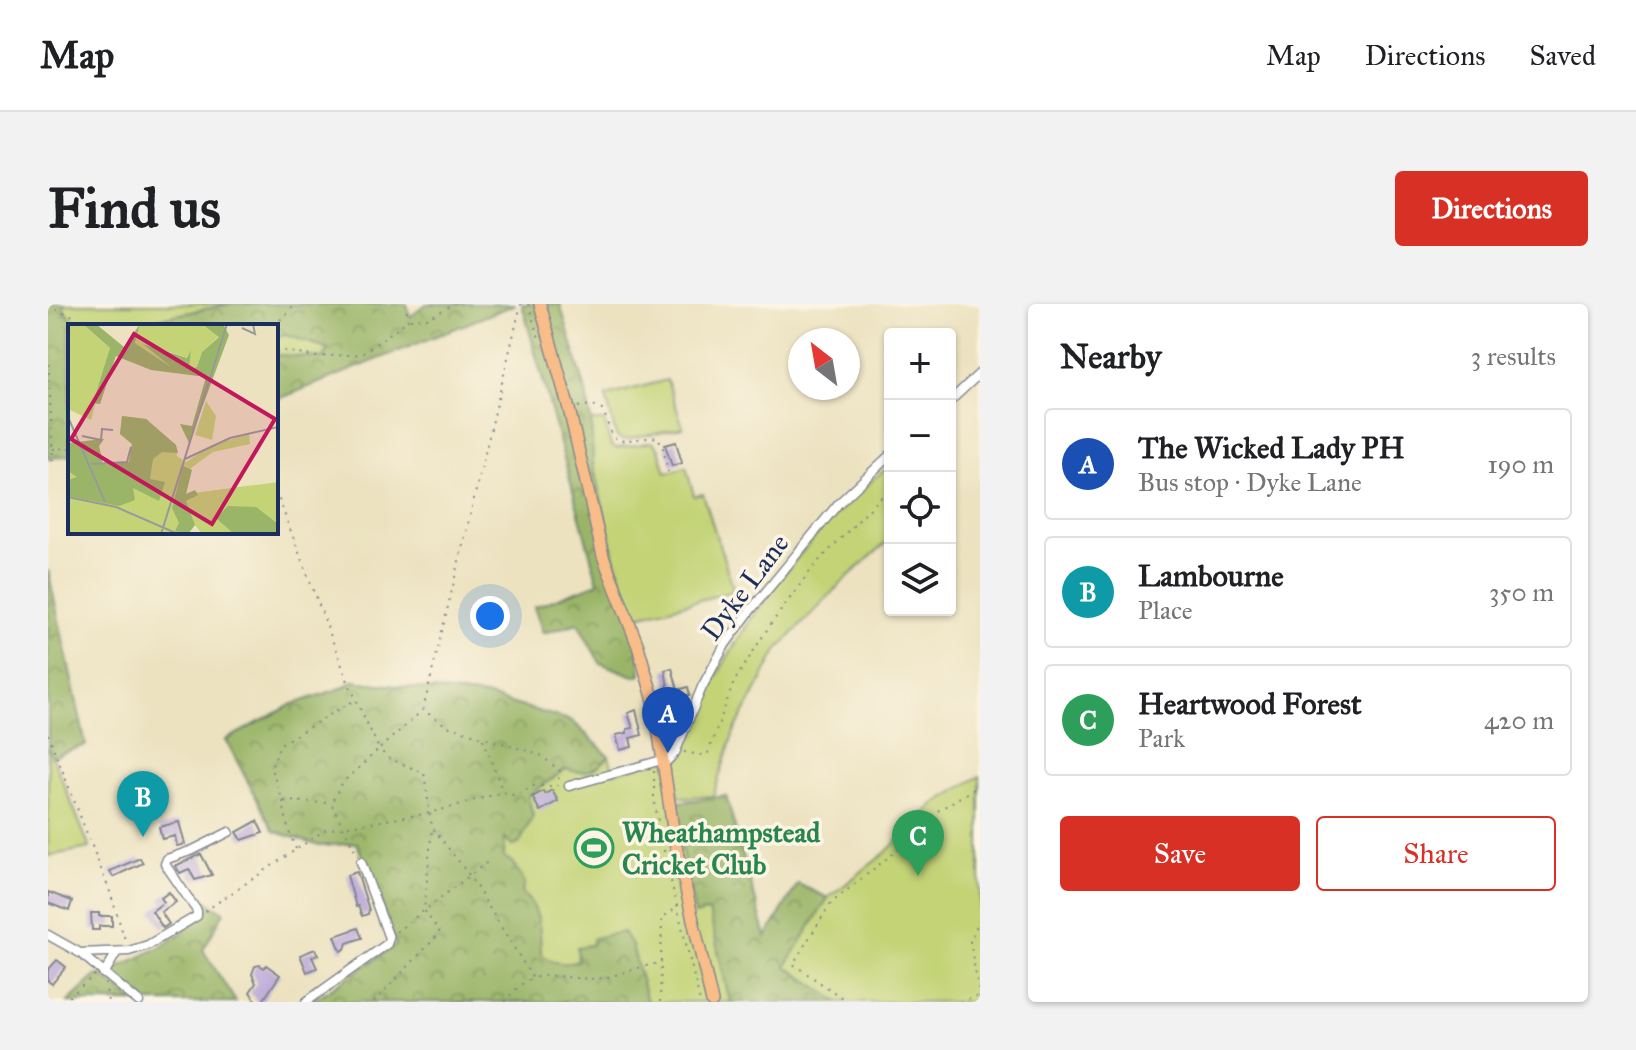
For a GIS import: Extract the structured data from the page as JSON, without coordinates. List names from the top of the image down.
{
  "streets": {
    "street": ["Dyke Lane"]
  },
  "places": {
    "sports": ["Wheathampstead Cricket Club"]
  },
  "north": "top left",
  "page": {
    "header": "Map",
    "nav": ["Map", "Directions", "Saved"],
    "buttons": [
      "Directions",
      ["Save", "Share"]
    ],
    "title": "Find us",
    "heading": ["Nearby", "3 results"],
    "map_buttons": ["+", "−"],
    "list": [
      {
        "mark": "A",
        "name": "The Wicked Lady PH",
        "note": "Bus stop · Dyke Lane",
        "value": "190 m"
      },
      {
        "mark": "B",
        "name": "Lambourne",
        "note": "Place",
        "value": "350 m"
      },
      {
        "mark": "C",
        "name": "Heartwood Forest",
        "note": "Park",
        "value": "420 m"
      }
    ],
    "pins": ["A", "B", "C"]
  }
}
